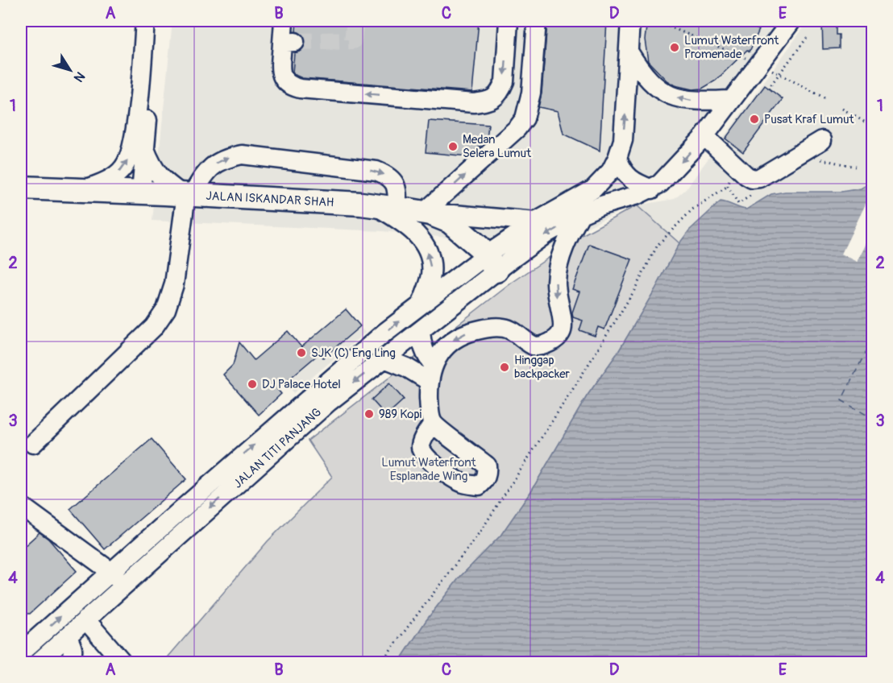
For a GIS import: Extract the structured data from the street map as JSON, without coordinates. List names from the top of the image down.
{
  "streets": {
    "main road": ["JALAN ISKANDAR SHAH"],
    "street": ["JALAN TITI PANJANG"]
  },
  "crossings": [
    ["JALAN ISKANDAR SHAH", "JALAN TITI PANJANG"]
  ],
  "parks": ["Lumut Waterfront Esplanade Wing"],
  "places": [
    "Lumut Waterfront Promenade",
    "Pusat Kraf Lumut",
    "Medan Selera Lumut",
    "SJK (C) Eng Ling",
    "Hinggap backpacker",
    "DJ Palace Hotel",
    "989 Kopi"
  ],
  "north": "bottom right",
  "grid": {
    "columns": [
      "A",
      "B",
      "C",
      "D",
      "E"
    ],
    "rows": [
      "1",
      "2",
      "3",
      "4"
    ]
  }
}
